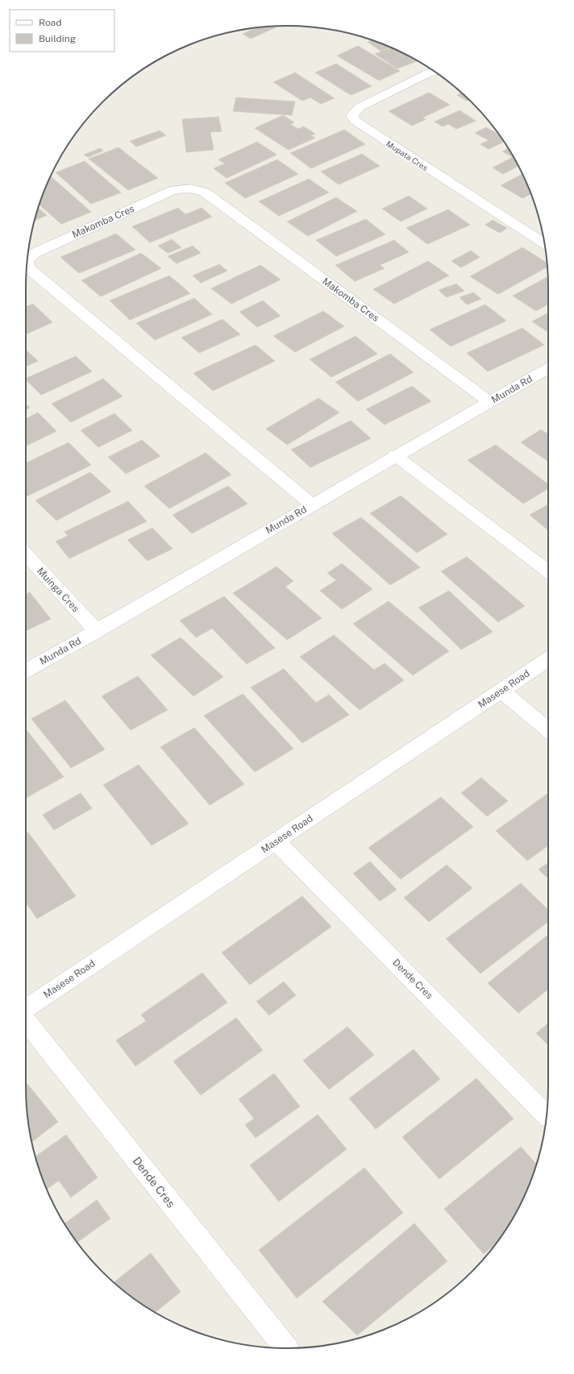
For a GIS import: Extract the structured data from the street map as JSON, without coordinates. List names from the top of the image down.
{
  "streets": {
    "street": [
      "Mupata Cres",
      "Makomba Cres",
      "Munda Rd",
      "Muinga Cres",
      "Masese Road",
      "Dende Cres"
    ]
  },
  "crossings": [
    ["Makomba Cres", "Munda Rd"],
    ["Munda Rd", "Muinga Cres"],
    ["Masese Road", "Dende Cres"]
  ],
  "legend": ["Road", "Building"]
}
